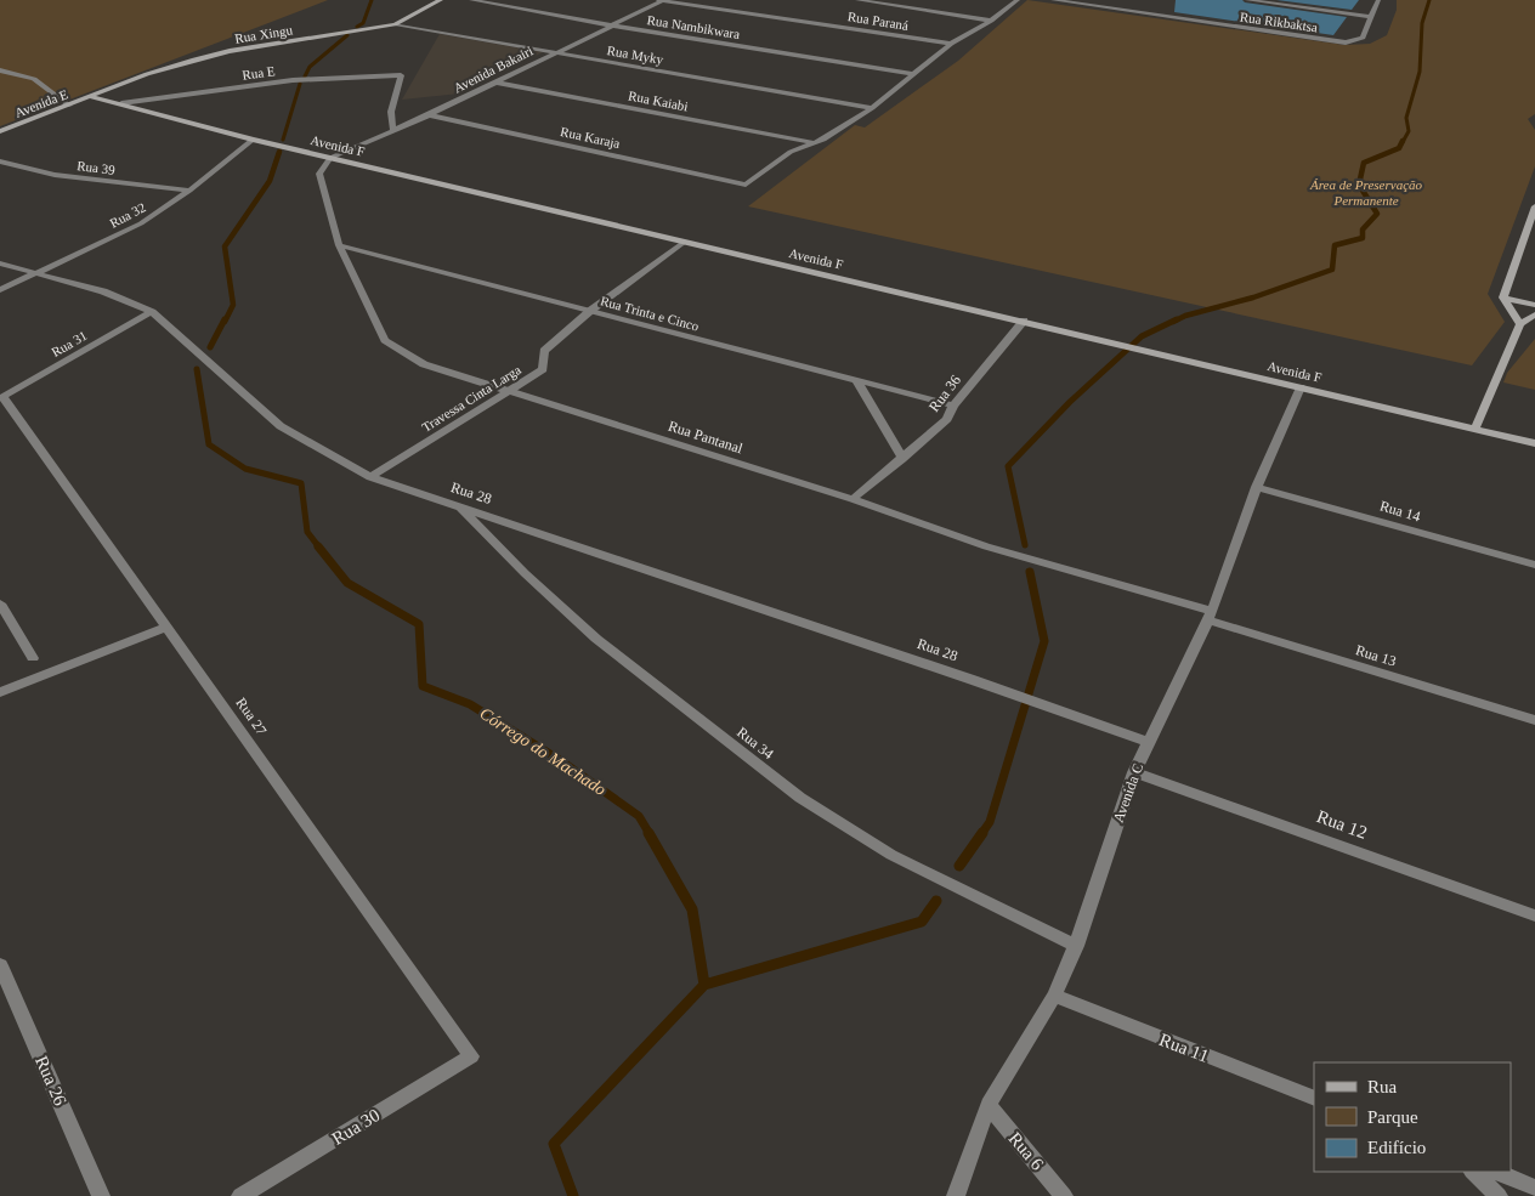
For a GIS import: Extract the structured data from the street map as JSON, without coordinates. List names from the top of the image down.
{
  "streets": {
    "street": [
      "Rua Paraná",
      "Rua Rikbaktsa",
      "Rua Nambikwara",
      "Rua Xingu",
      "Rua Myky",
      "Avenida Bakairi",
      "Rua E",
      "Rua Kaiabi",
      "Avenida E",
      "Rua Karaja",
      "Avenida F",
      "Rua 39",
      "Rua 32",
      "Rua Trinta e Cinco",
      "Rua 31",
      "Rua 36",
      "Travessa Cinta Larga",
      "Rua Pantanal",
      "Rua 28",
      "Rua 14",
      "Rua 13",
      "Rua 27",
      "Rua 34",
      "Avenida C",
      "Rua 12",
      "Rua 11",
      "Rua 26",
      "Rua 30",
      "Rua 6"
    ]
  },
  "crossings": [
    ["Rua Paraná", "Avenida Bakairi"],
    ["Rua Nambikwara", "Avenida Bakairi"],
    ["Rua Xingu", "Rua Myky"],
    ["Rua Xingu", "Avenida E"],
    ["Rua Xingu", "Avenida F"],
    ["Rua Myky", "Avenida Bakairi"],
    ["Avenida Bakairi", "Rua E"],
    ["Avenida Bakairi", "Rua Kaiabi"],
    ["Avenida Bakairi", "Rua Karaja"],
    ["Avenida Bakairi", "Avenida F"],
    ["Avenida Bakairi", "Rua Pantanal"],
    ["Rua E", "Avenida F"],
    ["Rua Kaiabi", "Rua Karaja"],
    ["Avenida E", "Avenida F"],
    ["Avenida F", "Rua 32"],
    ["Avenida F", "Rua 36"],
    ["Avenida F", "Travessa Cinta Larga"],
    ["Avenida F", "Rua Pantanal"],
    ["Avenida F", "Avenida C"],
    ["Rua 39", "Rua 32"],
    ["Rua 32", "Rua 28"],
    ["Rua Trinta e Cinco", "Rua 36"],
    ["Rua Trinta e Cinco", "Travessa Cinta Larga"],
    ["Rua Trinta e Cinco", "Rua Pantanal"],
    ["Rua 31", "Rua 28"],
    ["Rua 31", "Rua 27"],
    ["Rua 36", "Rua Pantanal"],
    ["Travessa Cinta Larga", "Rua Pantanal"],
    ["Travessa Cinta Larga", "Rua 28"],
    ["Rua Pantanal", "Rua 13"],
    ["Rua Pantanal", "Avenida C"],
    ["Rua 28", "Rua 34"],
    ["Rua 28", "Avenida C"],
    ["Rua 14", "Avenida C"],
    ["Rua 13", "Avenida C"],
    ["Rua 27", "Rua 30"],
    ["Rua 34", "Avenida C"],
    ["Avenida C", "Rua 12"],
    ["Avenida C", "Rua 11"],
    ["Avenida C", "Rua 6"]
  ],
  "water": ["Córrego do Machado"],
  "parks": ["Área de Preservação Permanente"],
  "legend": ["Rua", "Parque", "Edifício"]
}
